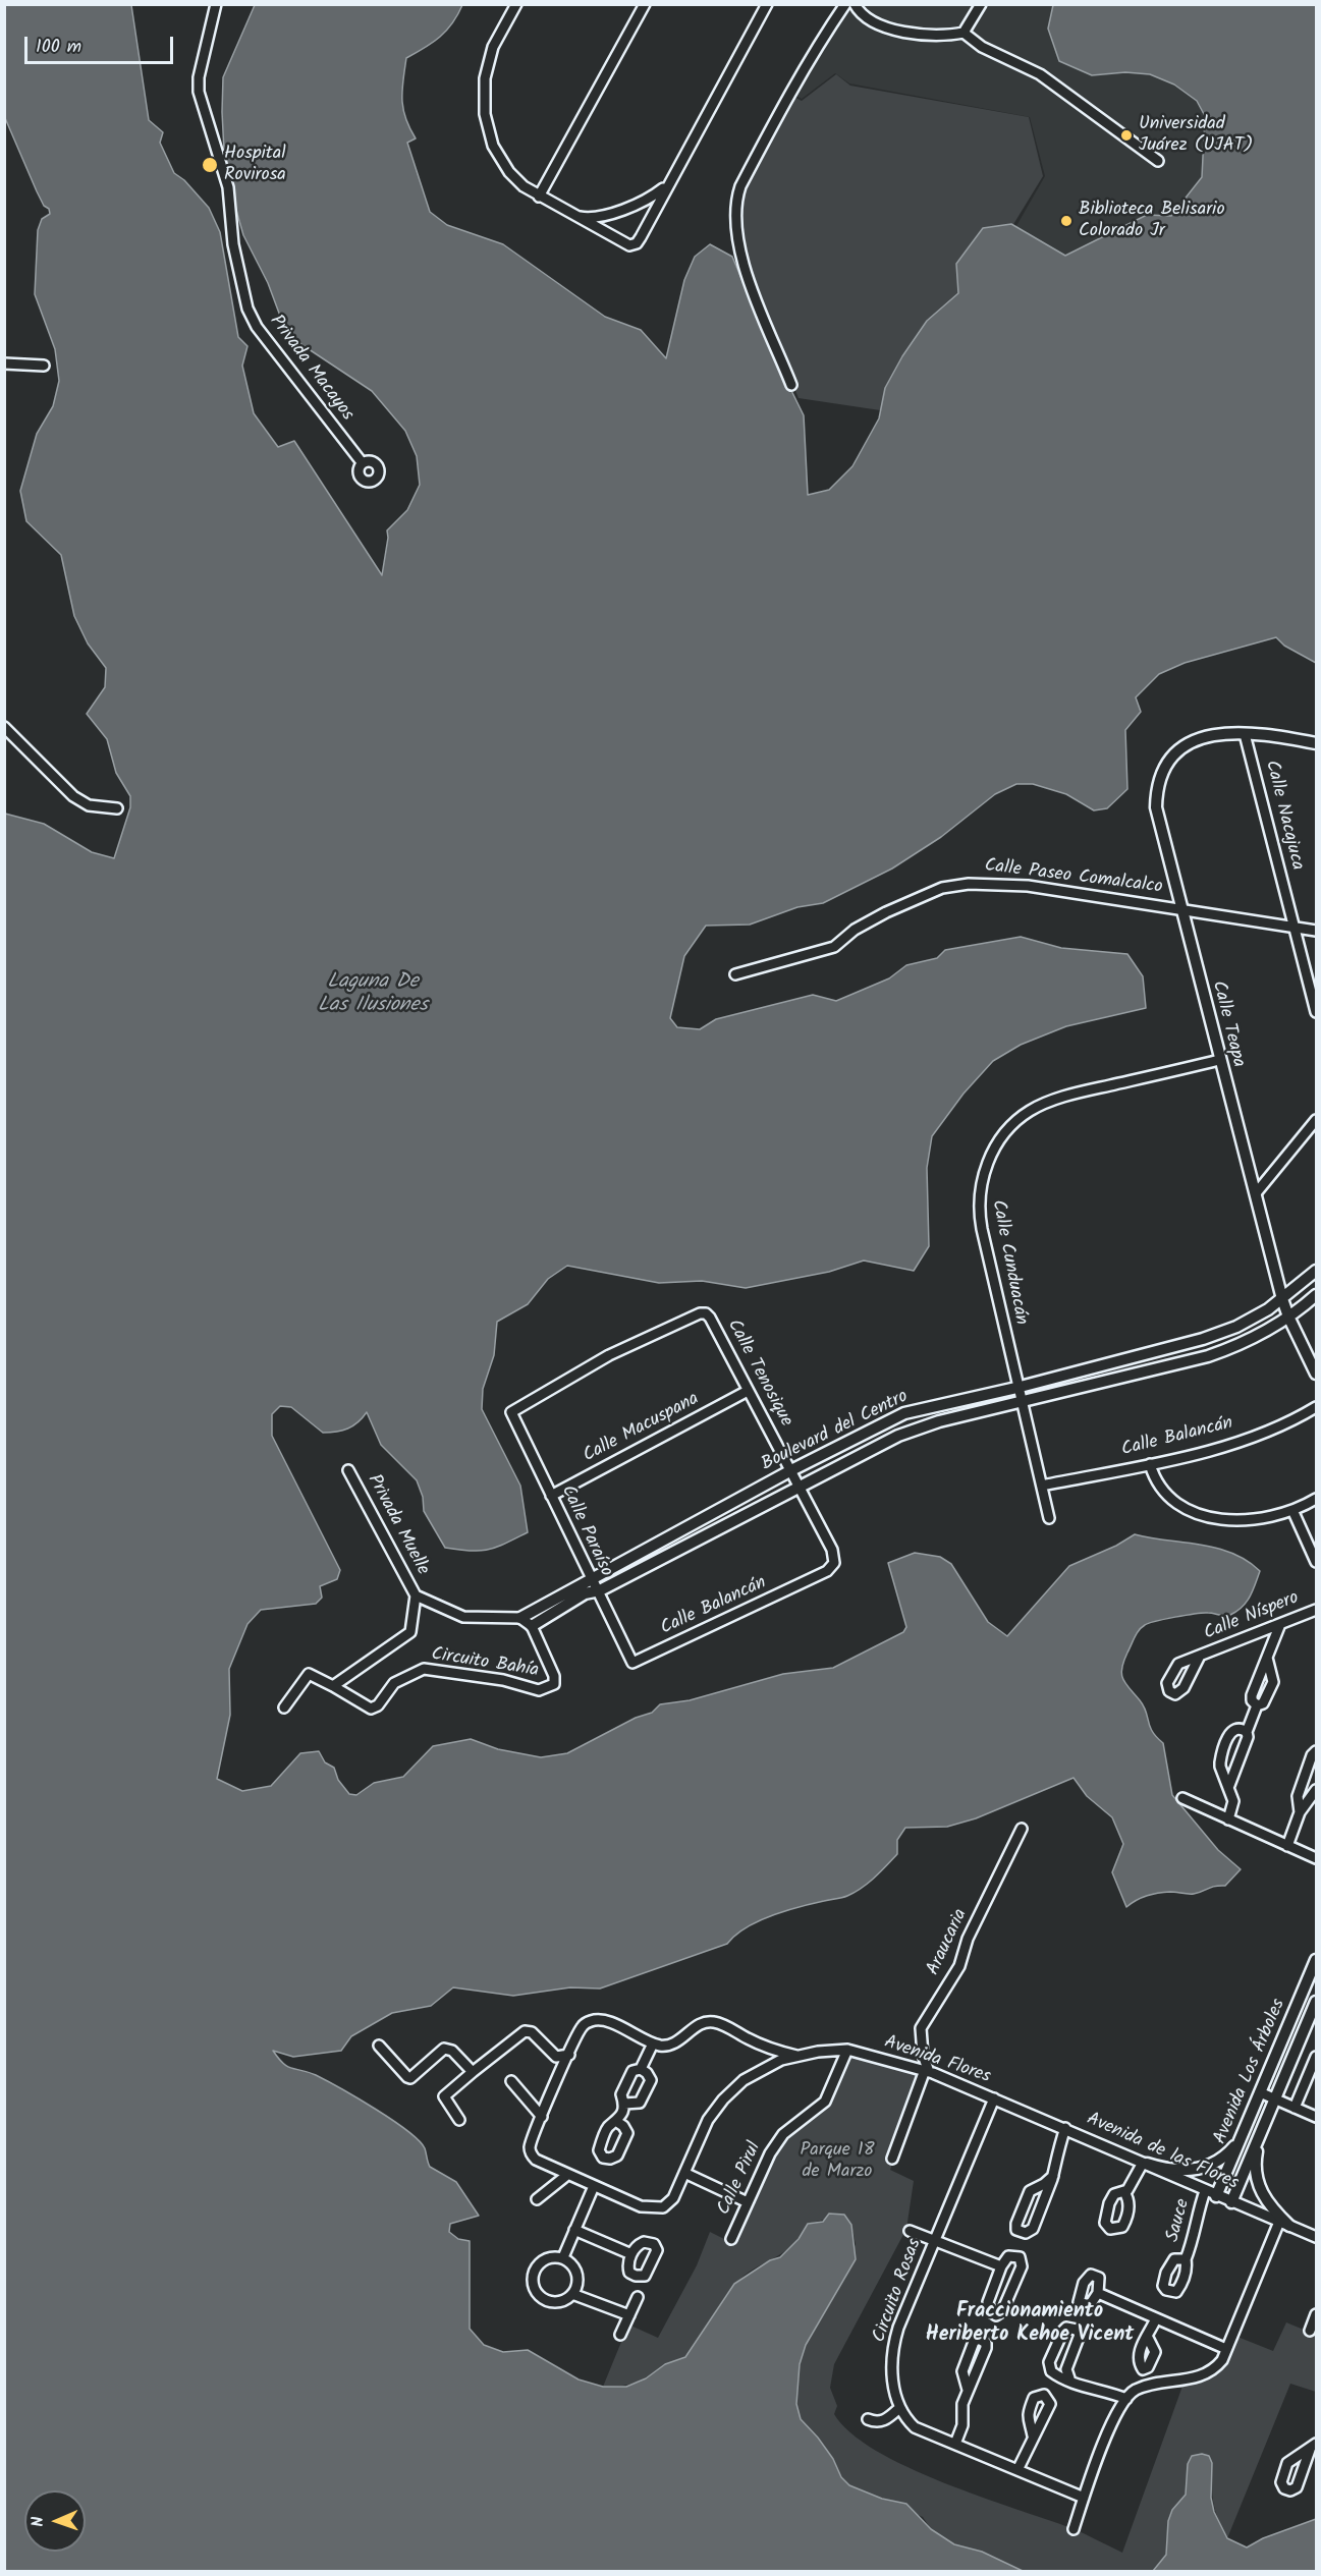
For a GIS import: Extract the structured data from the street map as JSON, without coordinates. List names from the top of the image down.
{
  "streets": {
    "street": [
      "Privada Macayos",
      "Calle Nacajuca",
      "Calle Paseo Comalcalco",
      "Calle Teapa",
      "Calle Cunduacán",
      "Calle Tenosique",
      "Calle Macuspana",
      "Boulevard del Centro",
      "Calle Balancán",
      "Privada Muelle",
      "Calle Paraíso",
      "Calle Níspero",
      "Circuito Bahía",
      "Araucaria",
      "Avenida Flores",
      "Avenida Los Árboles",
      "Avenida de las Flores",
      "Calle Pirul",
      "Sauce",
      "Circuito Rosas"
    ]
  },
  "crossings": [
    ["Calle Nacajuca", "Calle Paseo Comalcalco"],
    ["Calle Nacajuca", "Calle Teapa"],
    ["Calle Paseo Comalcalco", "Calle Teapa"],
    ["Calle Teapa", "Calle Cunduacán"],
    ["Calle Teapa", "Boulevard del Centro"],
    ["Calle Cunduacán", "Boulevard del Centro"],
    ["Calle Cunduacán", "Calle Balancán"],
    ["Calle Tenosique", "Calle Macuspana"],
    ["Calle Tenosique", "Boulevard del Centro"],
    ["Calle Tenosique", "Calle Balancán"],
    ["Calle Tenosique", "Calle Paraíso"],
    ["Calle Macuspana", "Calle Paraíso"],
    ["Boulevard del Centro", "Calle Paraíso"],
    ["Boulevard del Centro", "Circuito Bahía"],
    ["Calle Balancán", "Calle Paraíso"],
    ["Privada Muelle", "Circuito Bahía"],
    ["Araucaria", "Avenida Flores"],
    ["Avenida Flores", "Avenida de las Flores"],
    ["Avenida Flores", "Calle Pirul"],
    ["Avenida Flores", "Circuito Rosas"],
    ["Avenida Los Árboles", "Avenida de las Flores"],
    ["Avenida de las Flores", "Sauce"],
    ["Avenida de las Flores", "Circuito Rosas"]
  ],
  "districts": ["Fraccionamiento Heriberto Kehoe Vicent"],
  "water": ["Laguna De Las Ilusiones"],
  "parks": ["Parque 18 de Marzo"],
  "places": ["Universidad Juárez (UJAT)", "Hospital Rovirosa", "Biblioteca Belisario Colorado Jr"],
  "scale_bar": "100 m",
  "north": "left"
}
